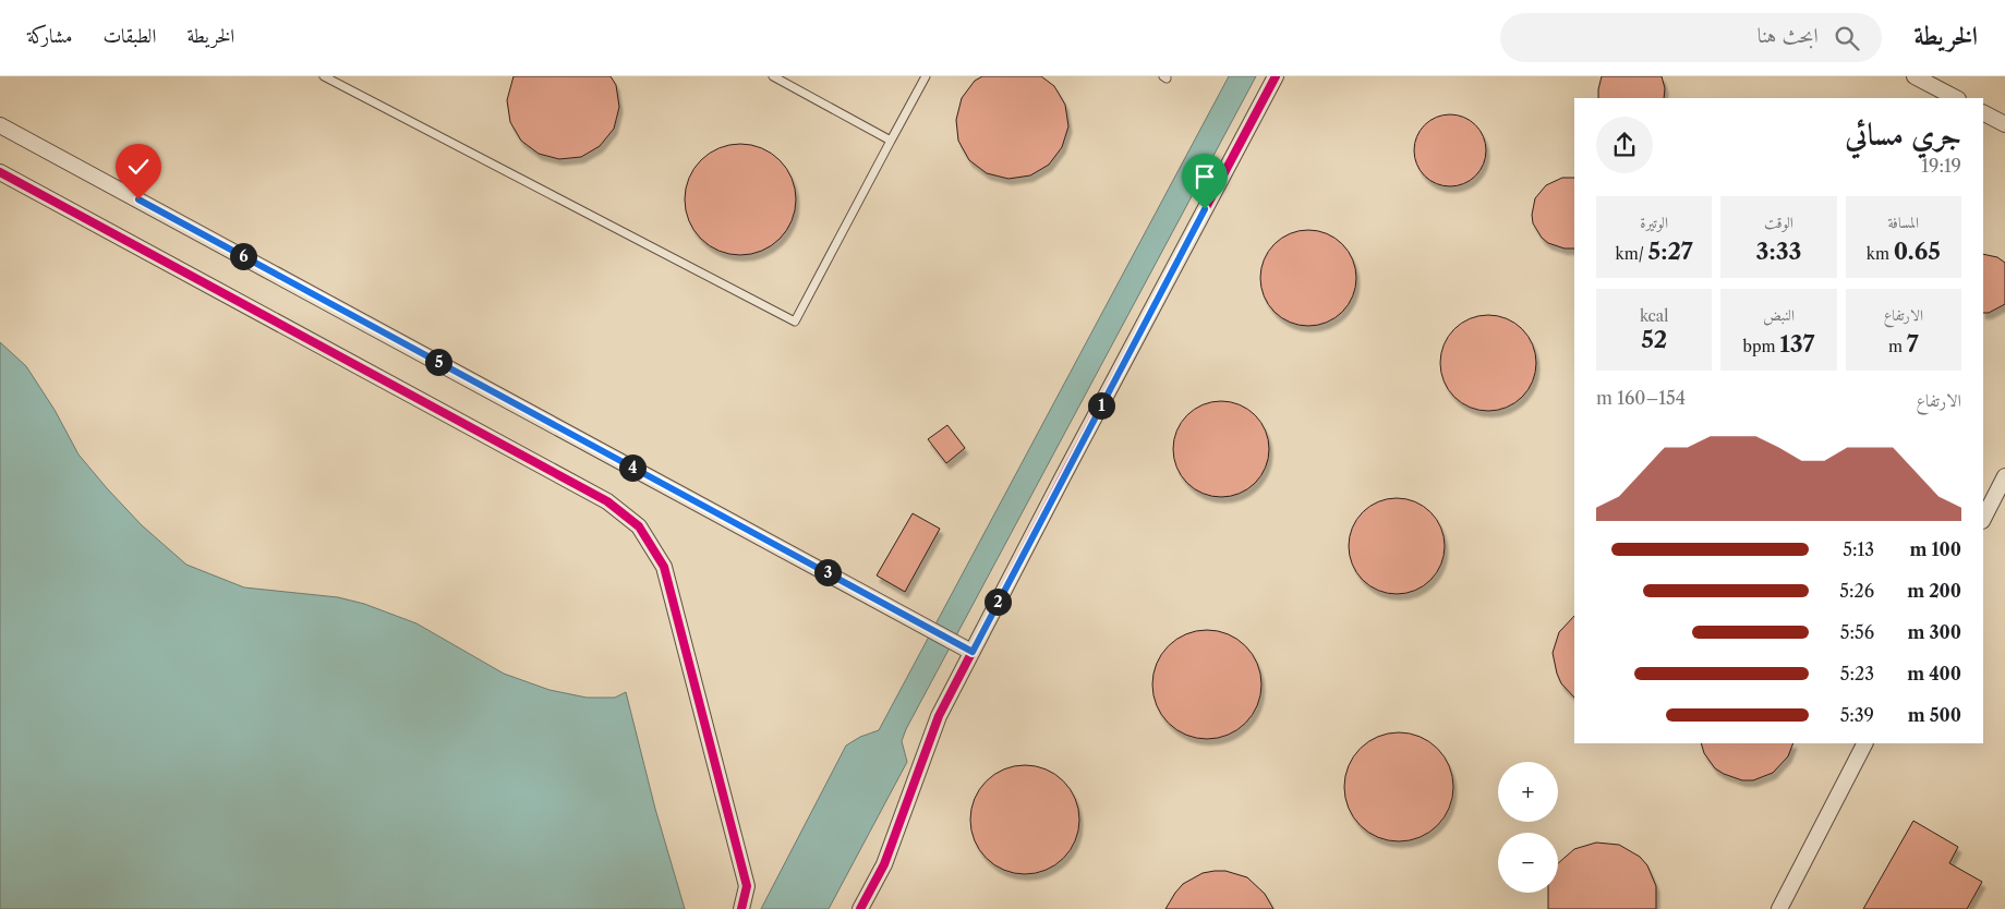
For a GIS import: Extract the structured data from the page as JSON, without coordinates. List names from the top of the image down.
{
  "page": {
    "header": "الخريطة",
    "search": "ابحث هنا",
    "nav": ["الخريطة", "الطبقات", "مشاركة"],
    "heading": ["جري مسائي", "19:19"],
    "stats": [
      ["المسافة", "0.65 km"],
      ["الوقت", "3:33"],
      ["الوتيرة", "5:27 /km"],
      ["الارتفاع", "7 m"],
      ["النبض", "137 bpm"],
      ["kcal", "52"]
    ],
    "pins": [
      "6",
      "5",
      "1",
      "4",
      "3",
      "2"
    ],
    "chart": ["الارتفاع", "154–160 m"],
    "list": [
      {
        "name": "100 m",
        "note": "5:13"
      },
      {
        "name": "200 m",
        "note": "5:26"
      },
      {
        "name": "300 m",
        "note": "5:56"
      },
      {
        "name": "400 m",
        "note": "5:23"
      },
      {
        "name": "500 m",
        "note": "5:39"
      }
    ],
    "map_buttons": ["+", "−"]
  }
}
